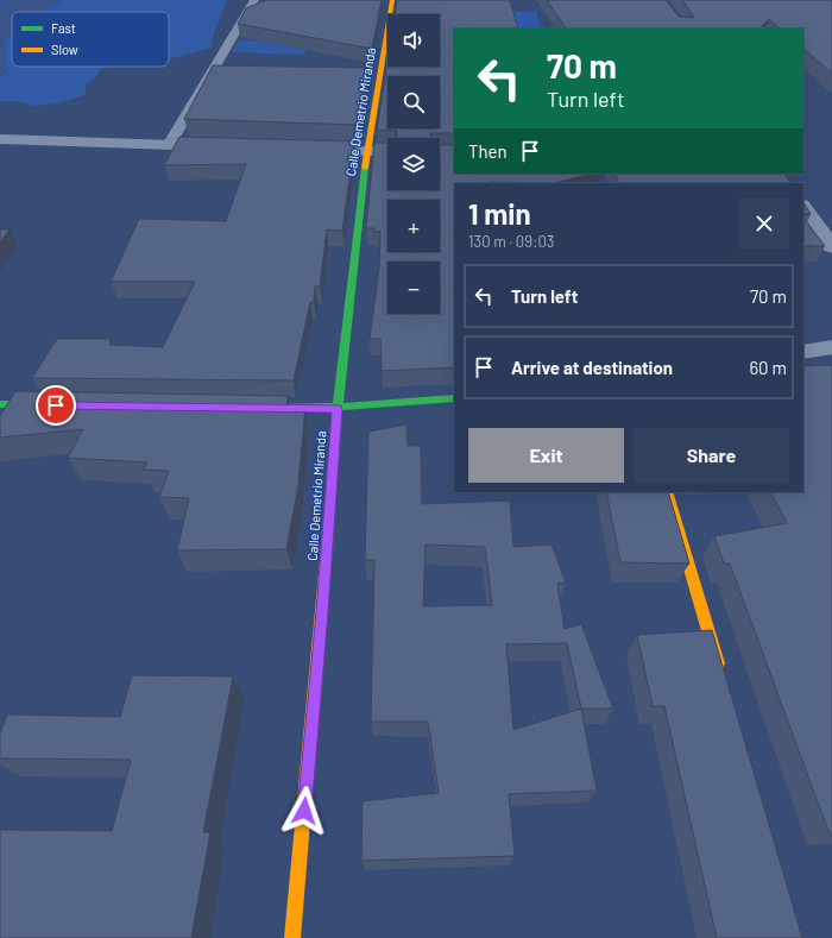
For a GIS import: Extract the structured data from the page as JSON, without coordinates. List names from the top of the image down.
{
  "streets": {
    "main road": ["Calle Demetrio Miranda"]
  },
  "legend": ["Fast", "Slow"],
  "page": {
    "map_buttons": ["+", "−"],
    "turn": ["70 m", "Turn left"],
    "then": "Then",
    "heading": ["1 min", "130 m · 09:03"],
    "list": [
      {
        "name": "Turn left",
        "value": "70 m"
      },
      {
        "name": "Arrive at destination",
        "value": "60 m"
      }
    ],
    "buttons": ["Exit", "Share"]
  }
}
